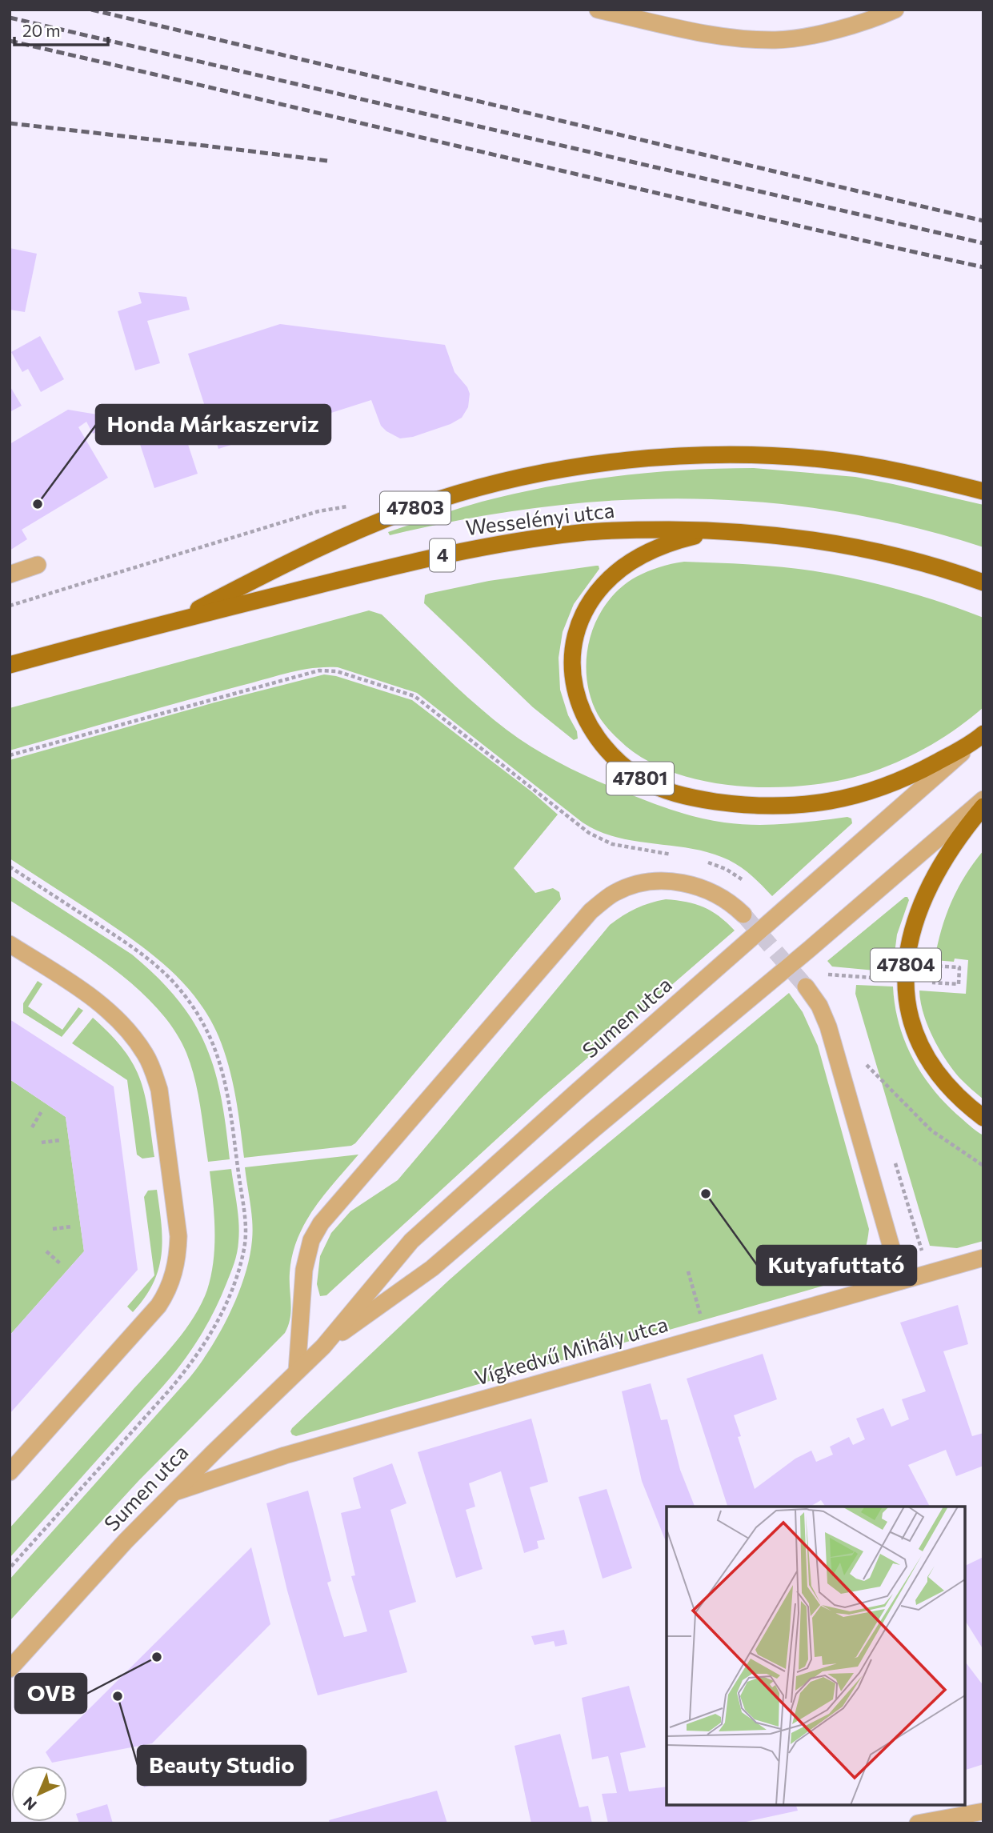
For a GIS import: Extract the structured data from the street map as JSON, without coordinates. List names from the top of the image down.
{
  "streets": {
    "main road": [
      "47803",
      "Wesselényi utca",
      "4",
      "47801",
      "47804"
    ],
    "street": ["Sumen utca", "Vígkedvű Mihály utca"]
  },
  "crossings": [
    ["47803", "Wesselényi utca"],
    ["Wesselényi utca", "47801"],
    ["47801", "Sumen utca"],
    ["Sumen utca", "Vígkedvű Mihály utca"]
  ],
  "places": [
    "Honda Márkaszerviz",
    "Kutyafuttató",
    "OVB",
    "Beauty Studio"
  ],
  "scale_bar": "20 m",
  "north": "bottom left"
}
